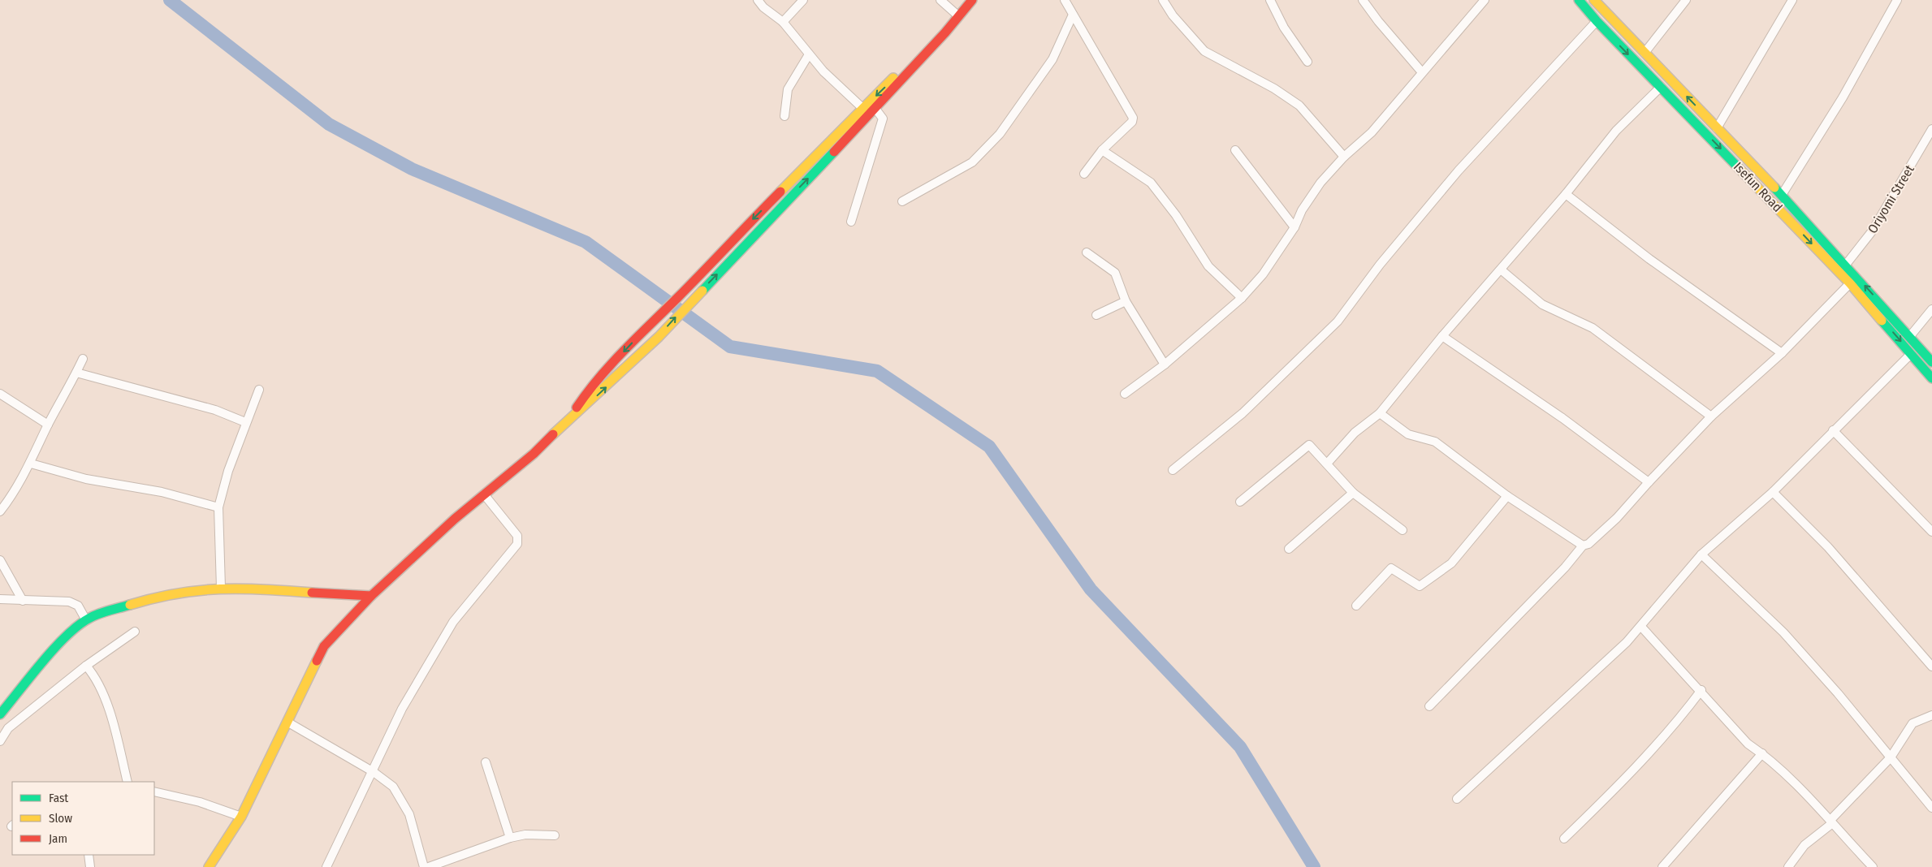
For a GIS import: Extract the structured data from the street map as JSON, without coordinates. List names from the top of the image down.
{
  "streets": {
    "street": ["Isefun Road", "Oriyomi Street"]
  },
  "crossings": [
    ["Isefun Road", "Oriyomi Street"]
  ],
  "legend": ["Fast", "Slow", "Jam"]
}
